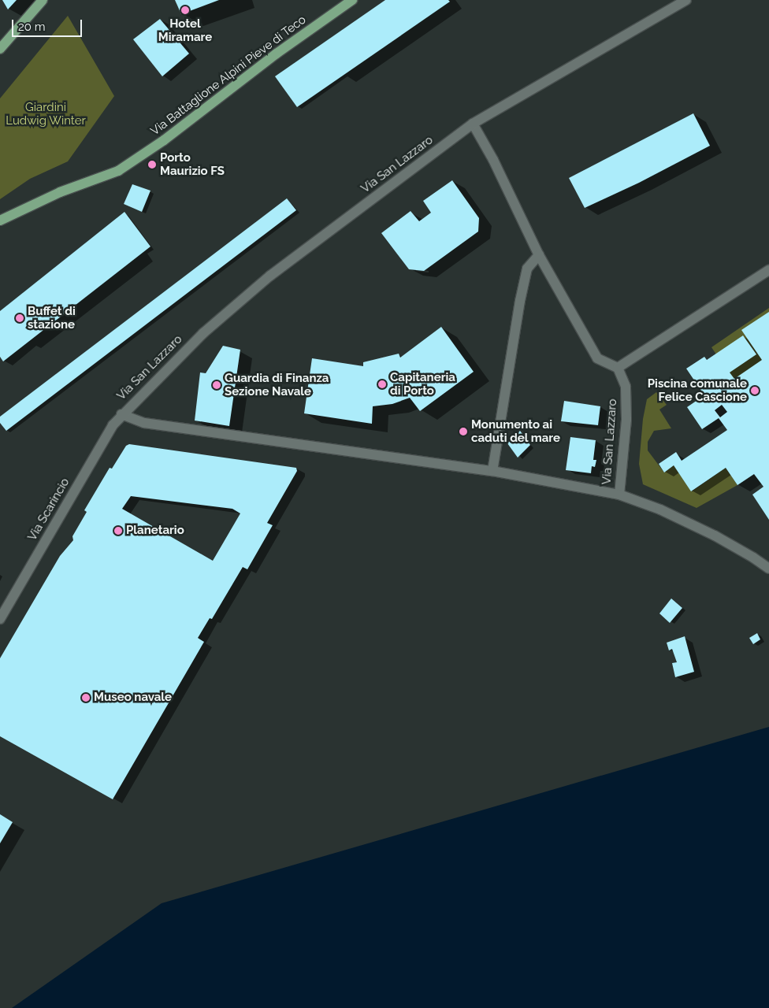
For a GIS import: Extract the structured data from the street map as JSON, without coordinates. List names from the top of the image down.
{
  "streets": {
    "main road": ["Via Battaglione Alpini Pieve di Teco"],
    "street": ["Via San Lazzaro", "Via Scarincio"]
  },
  "crossings": [
    ["Via San Lazzaro", "Via Scarincio"]
  ],
  "parks": ["Giardini Ludwig Winter"],
  "places": [
    "Hotel Miramare",
    "Porto Maurizio FS",
    "Buffet di stazione",
    "Capitaneria di Porto",
    "Guardia di Finanza Sezione Navale",
    "Piscina comunale Felice Cascione",
    "Monumento ai caduti del mare",
    "Planetario",
    "Museo navale"
  ],
  "scale_bar": "20 m"
}
